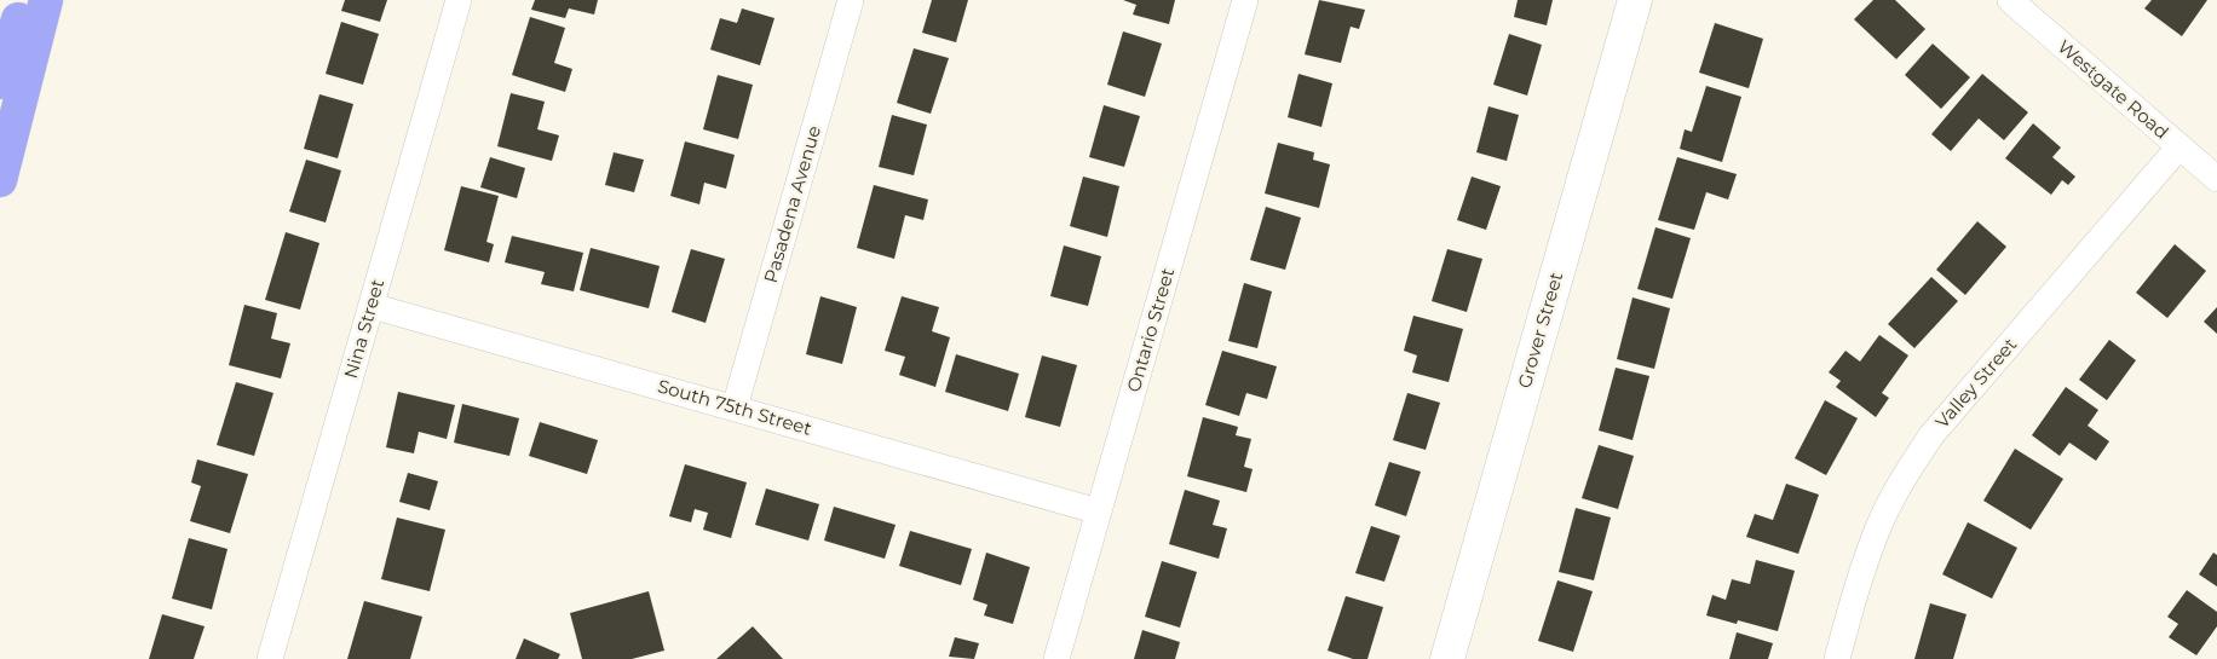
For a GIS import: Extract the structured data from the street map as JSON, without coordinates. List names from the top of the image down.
{
  "streets": {
    "street": [
      "Westgate Road",
      "Pasadena Avenue",
      "Nina Street",
      "Ontario Street",
      "Grover Street",
      "Valley Street",
      "South 75th Street"
    ]
  },
  "crossings": [
    ["Westgate Road", "Valley Street"],
    ["Pasadena Avenue", "South 75th Street"],
    ["Nina Street", "South 75th Street"],
    ["Ontario Street", "South 75th Street"]
  ]
}
